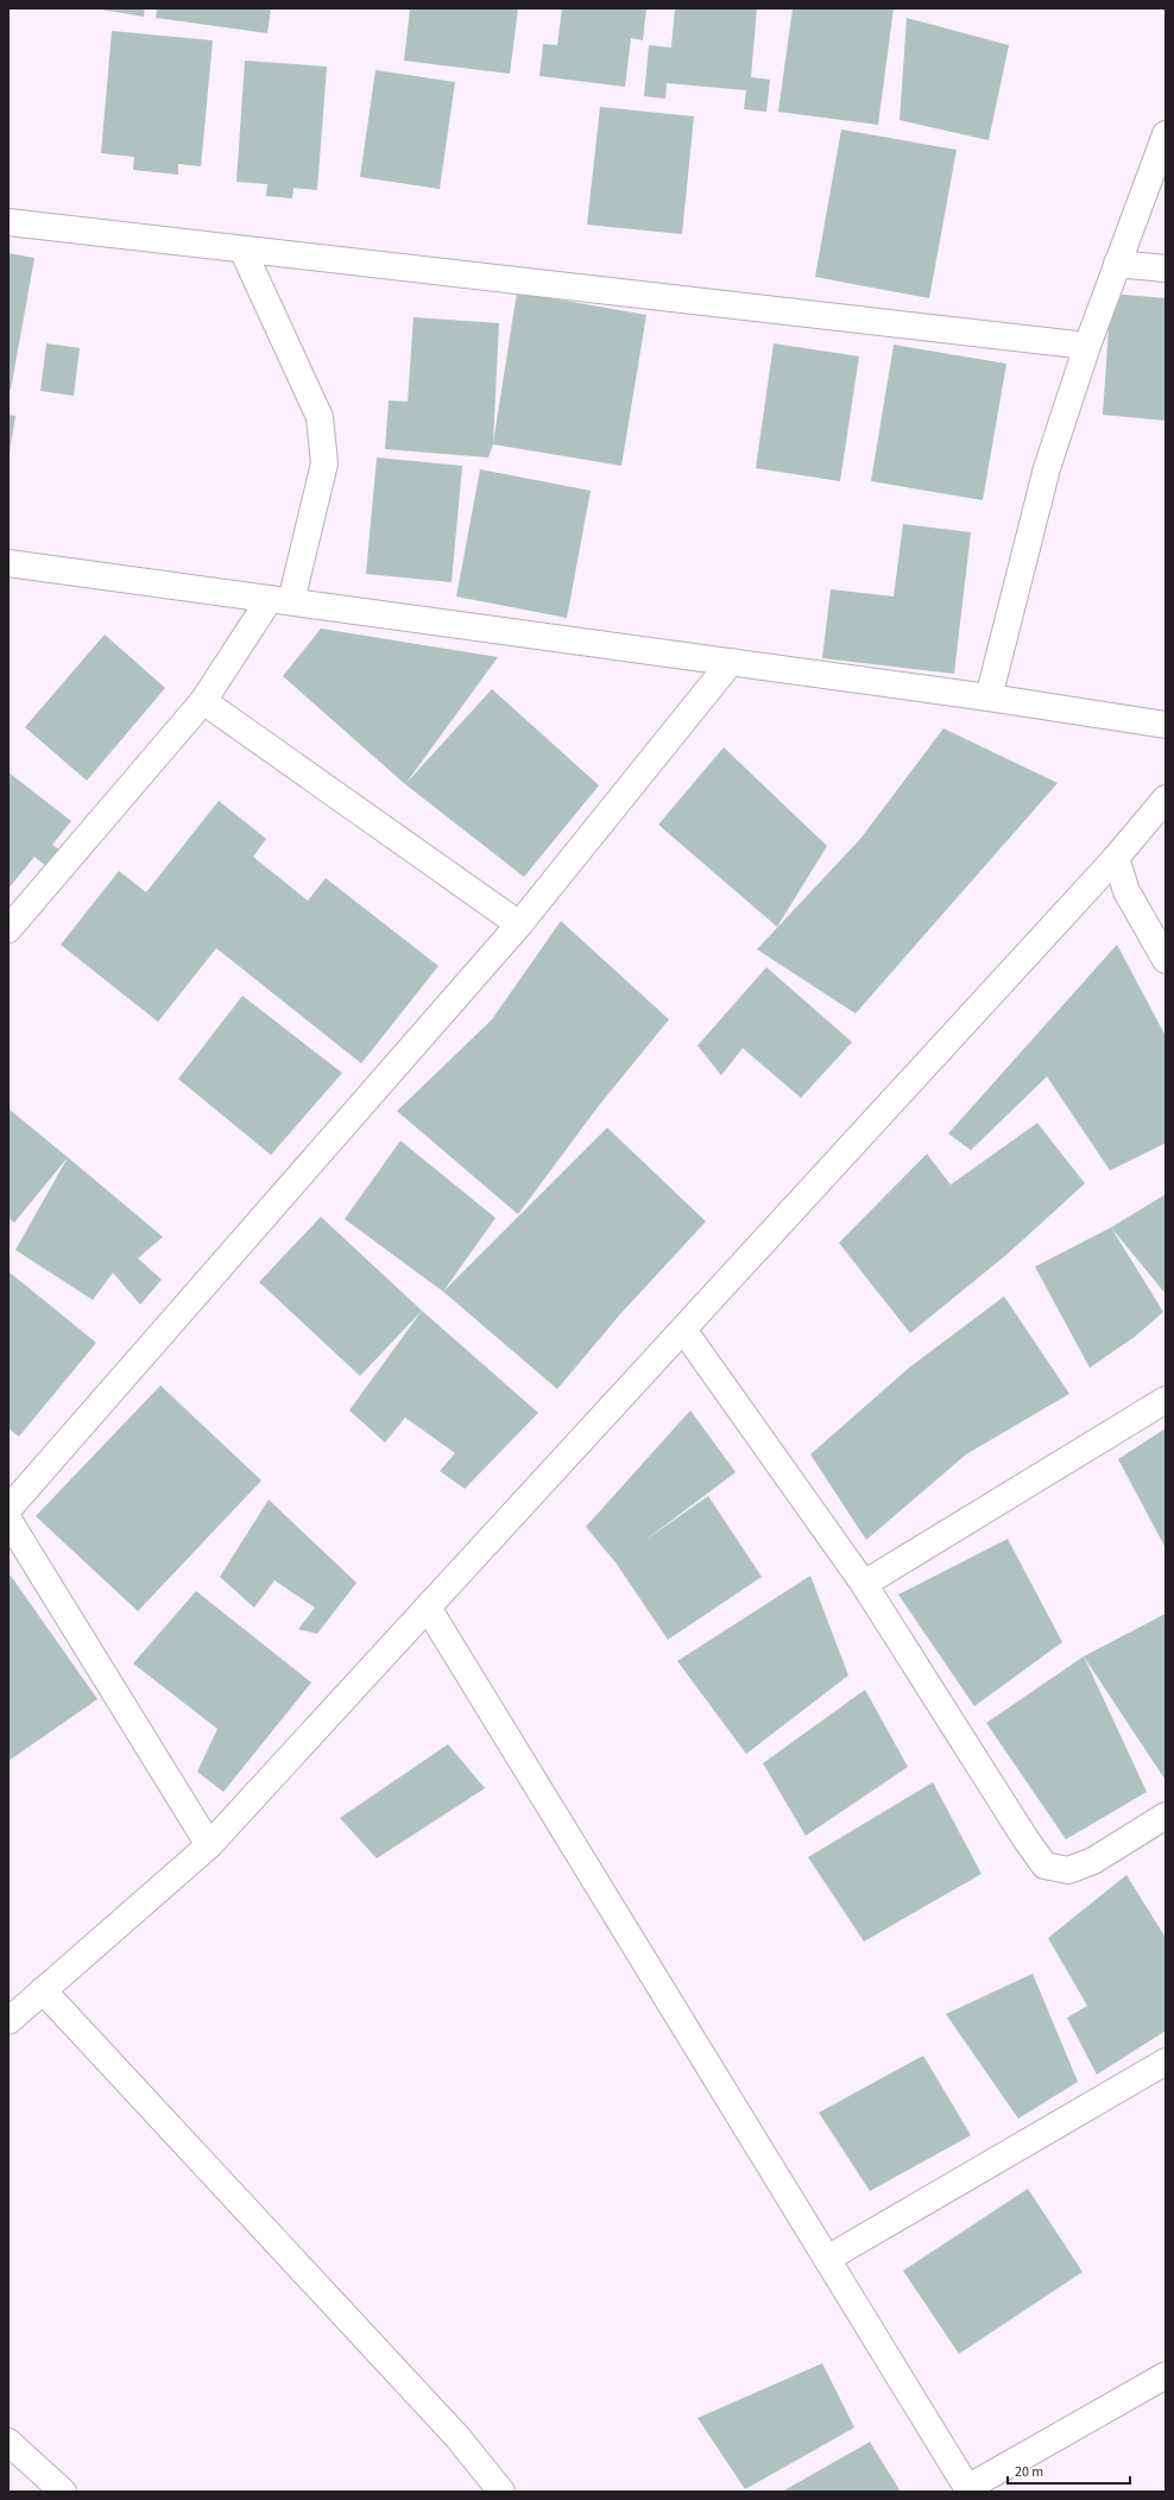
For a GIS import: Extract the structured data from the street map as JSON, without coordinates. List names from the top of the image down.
{
  "scale_bar": "20 m"
}
